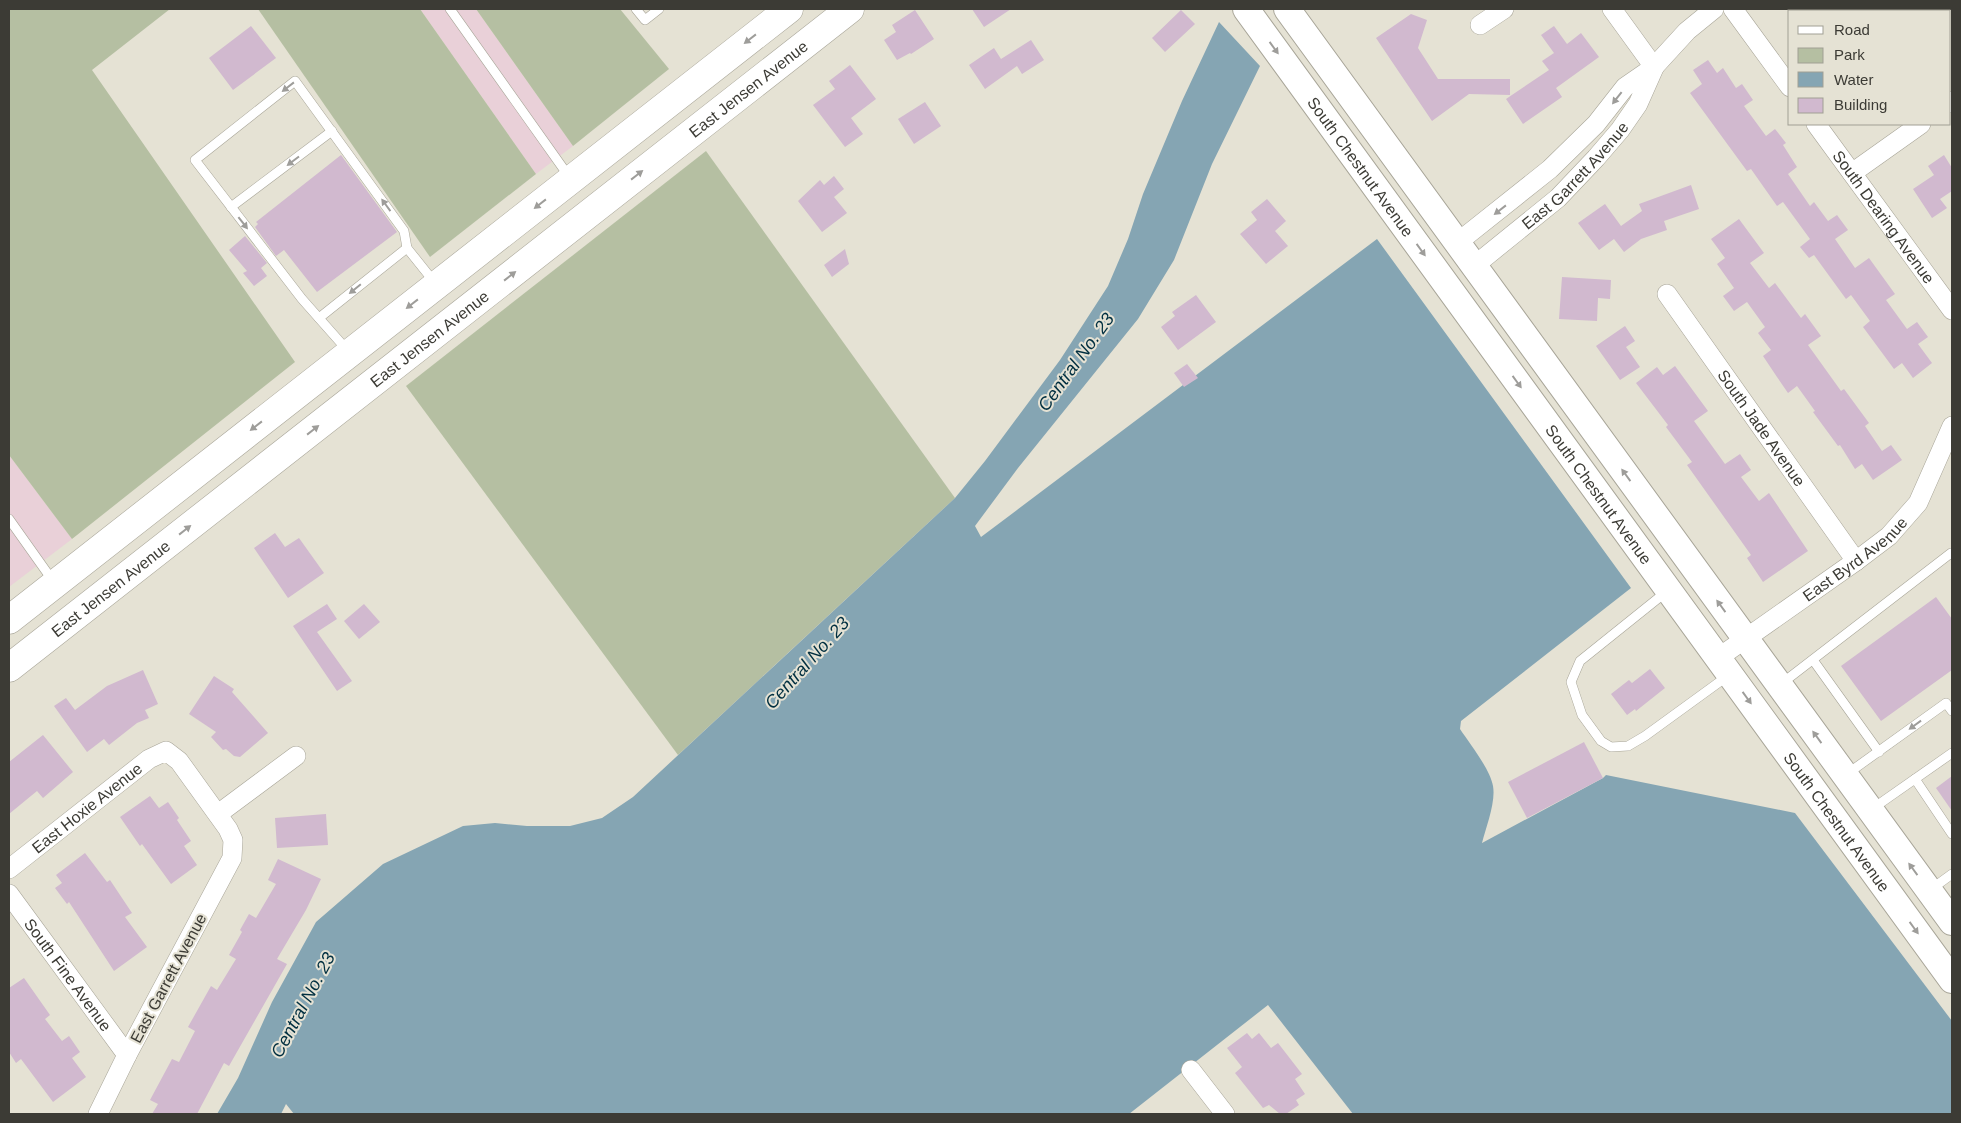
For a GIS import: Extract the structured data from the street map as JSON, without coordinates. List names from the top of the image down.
{
  "streets": {
    "main road": ["East Jensen Avenue", "South Chestnut Avenue"],
    "street": [
      "East Garrett Avenue",
      "South Dearing Avenue",
      "South Jade Avenue",
      "East Byrd Avenue",
      "East Hoxie Avenue",
      "South Fine Avenue"
    ]
  },
  "crossings": [
    ["South Chestnut Avenue", "East Garrett Avenue"],
    ["South Chestnut Avenue", "East Byrd Avenue"],
    ["East Garrett Avenue", "East Hoxie Avenue"],
    ["East Garrett Avenue", "South Fine Avenue"],
    ["South Jade Avenue", "East Byrd Avenue"]
  ],
  "water": ["Central No. 23"],
  "legend": [
    "Road",
    "Park",
    "Water",
    "Building"
  ]
}
